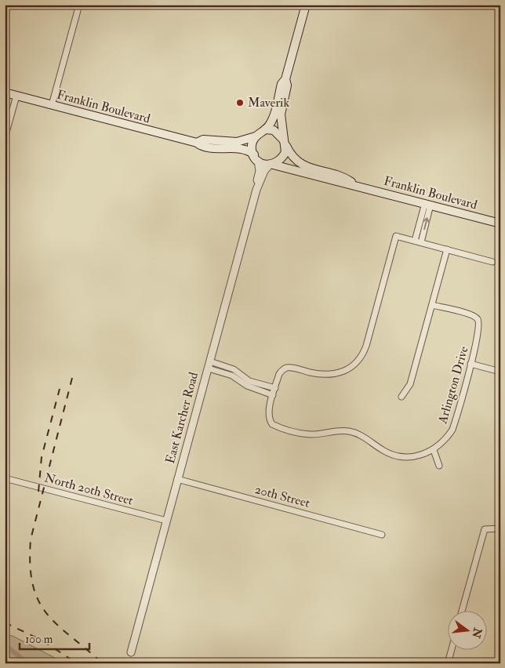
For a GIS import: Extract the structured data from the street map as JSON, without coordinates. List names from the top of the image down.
{
  "streets": {
    "main road": ["Franklin Boulevard"],
    "street": [
      "Arlington Drive",
      "East Karcher Road",
      "North 20th Street",
      "20th Street"
    ]
  },
  "crossings": [
    ["East Karcher Road", "North 20th Street"],
    ["East Karcher Road", "20th Street"]
  ],
  "places": ["Maverik"],
  "scale_bar": "100 m",
  "north": "right"
}
